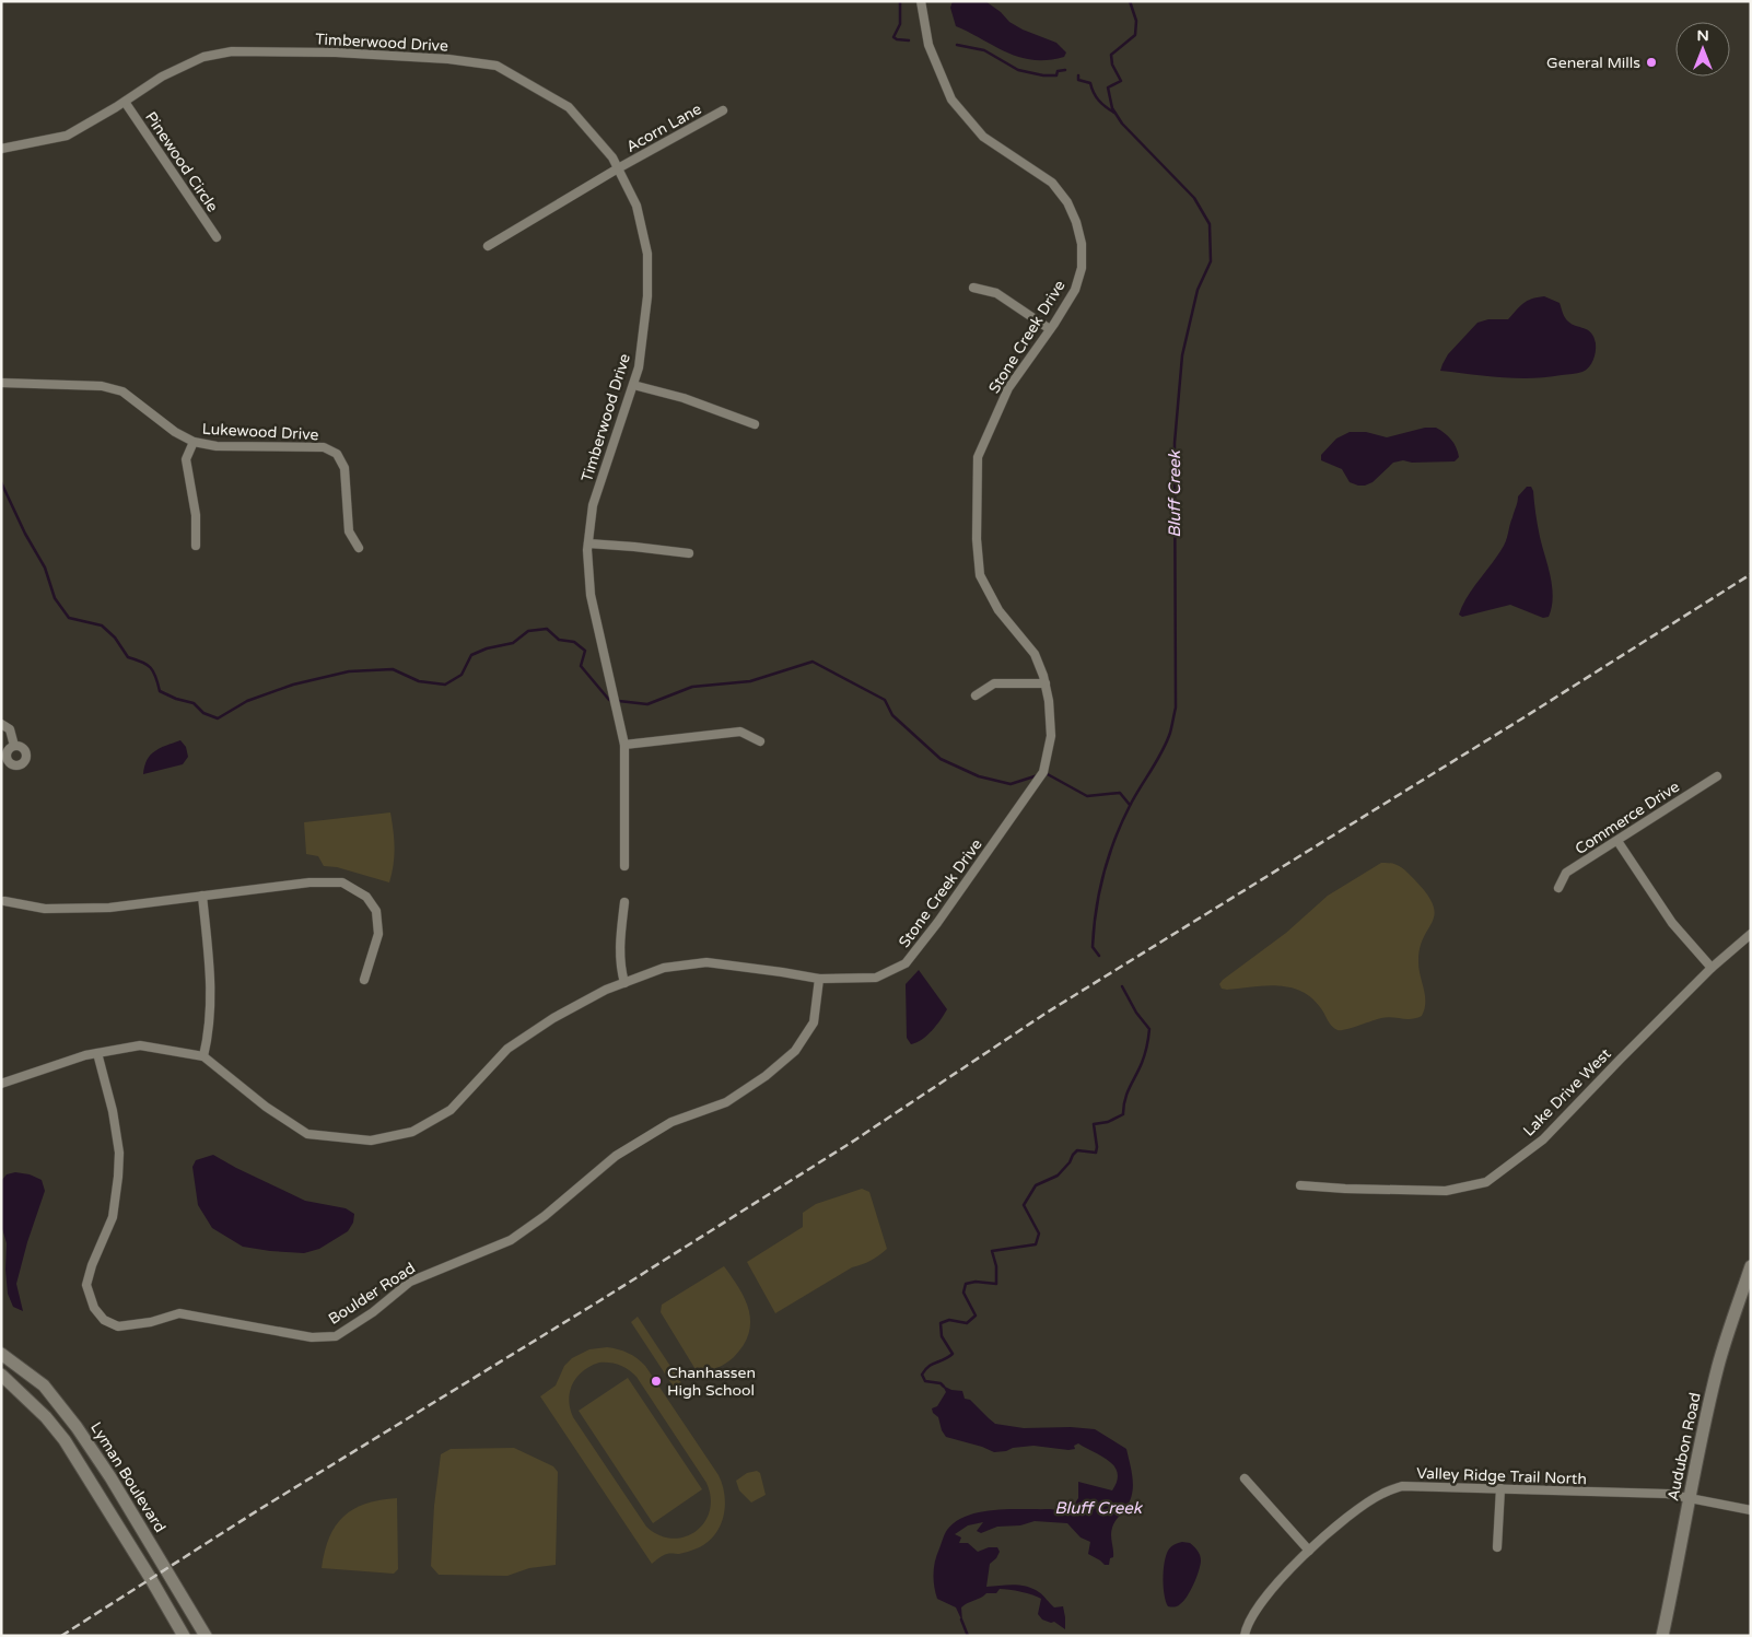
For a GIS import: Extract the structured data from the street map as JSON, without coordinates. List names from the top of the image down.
{
  "streets": {
    "main road": ["Audubon Road", "Lyman Boulevard"],
    "street": [
      "Timberwood Drive",
      "Acorn Lane",
      "Pinewood Circle",
      "Stone Creek Drive",
      "Lukewood Drive",
      "Commerce Drive",
      "Lake Drive West",
      "Boulder Road",
      "Valley Ridge Trail North"
    ]
  },
  "crossings": [
    ["Timberwood Drive", "Acorn Lane"],
    ["Timberwood Drive", "Pinewood Circle"],
    ["Stone Creek Drive", "Boulder Road"],
    ["Audubon Road", "Valley Ridge Trail North"]
  ],
  "water": ["Bluff Creek"],
  "places": ["General Mills", "Chanhassen High School"],
  "north": "top"
}
